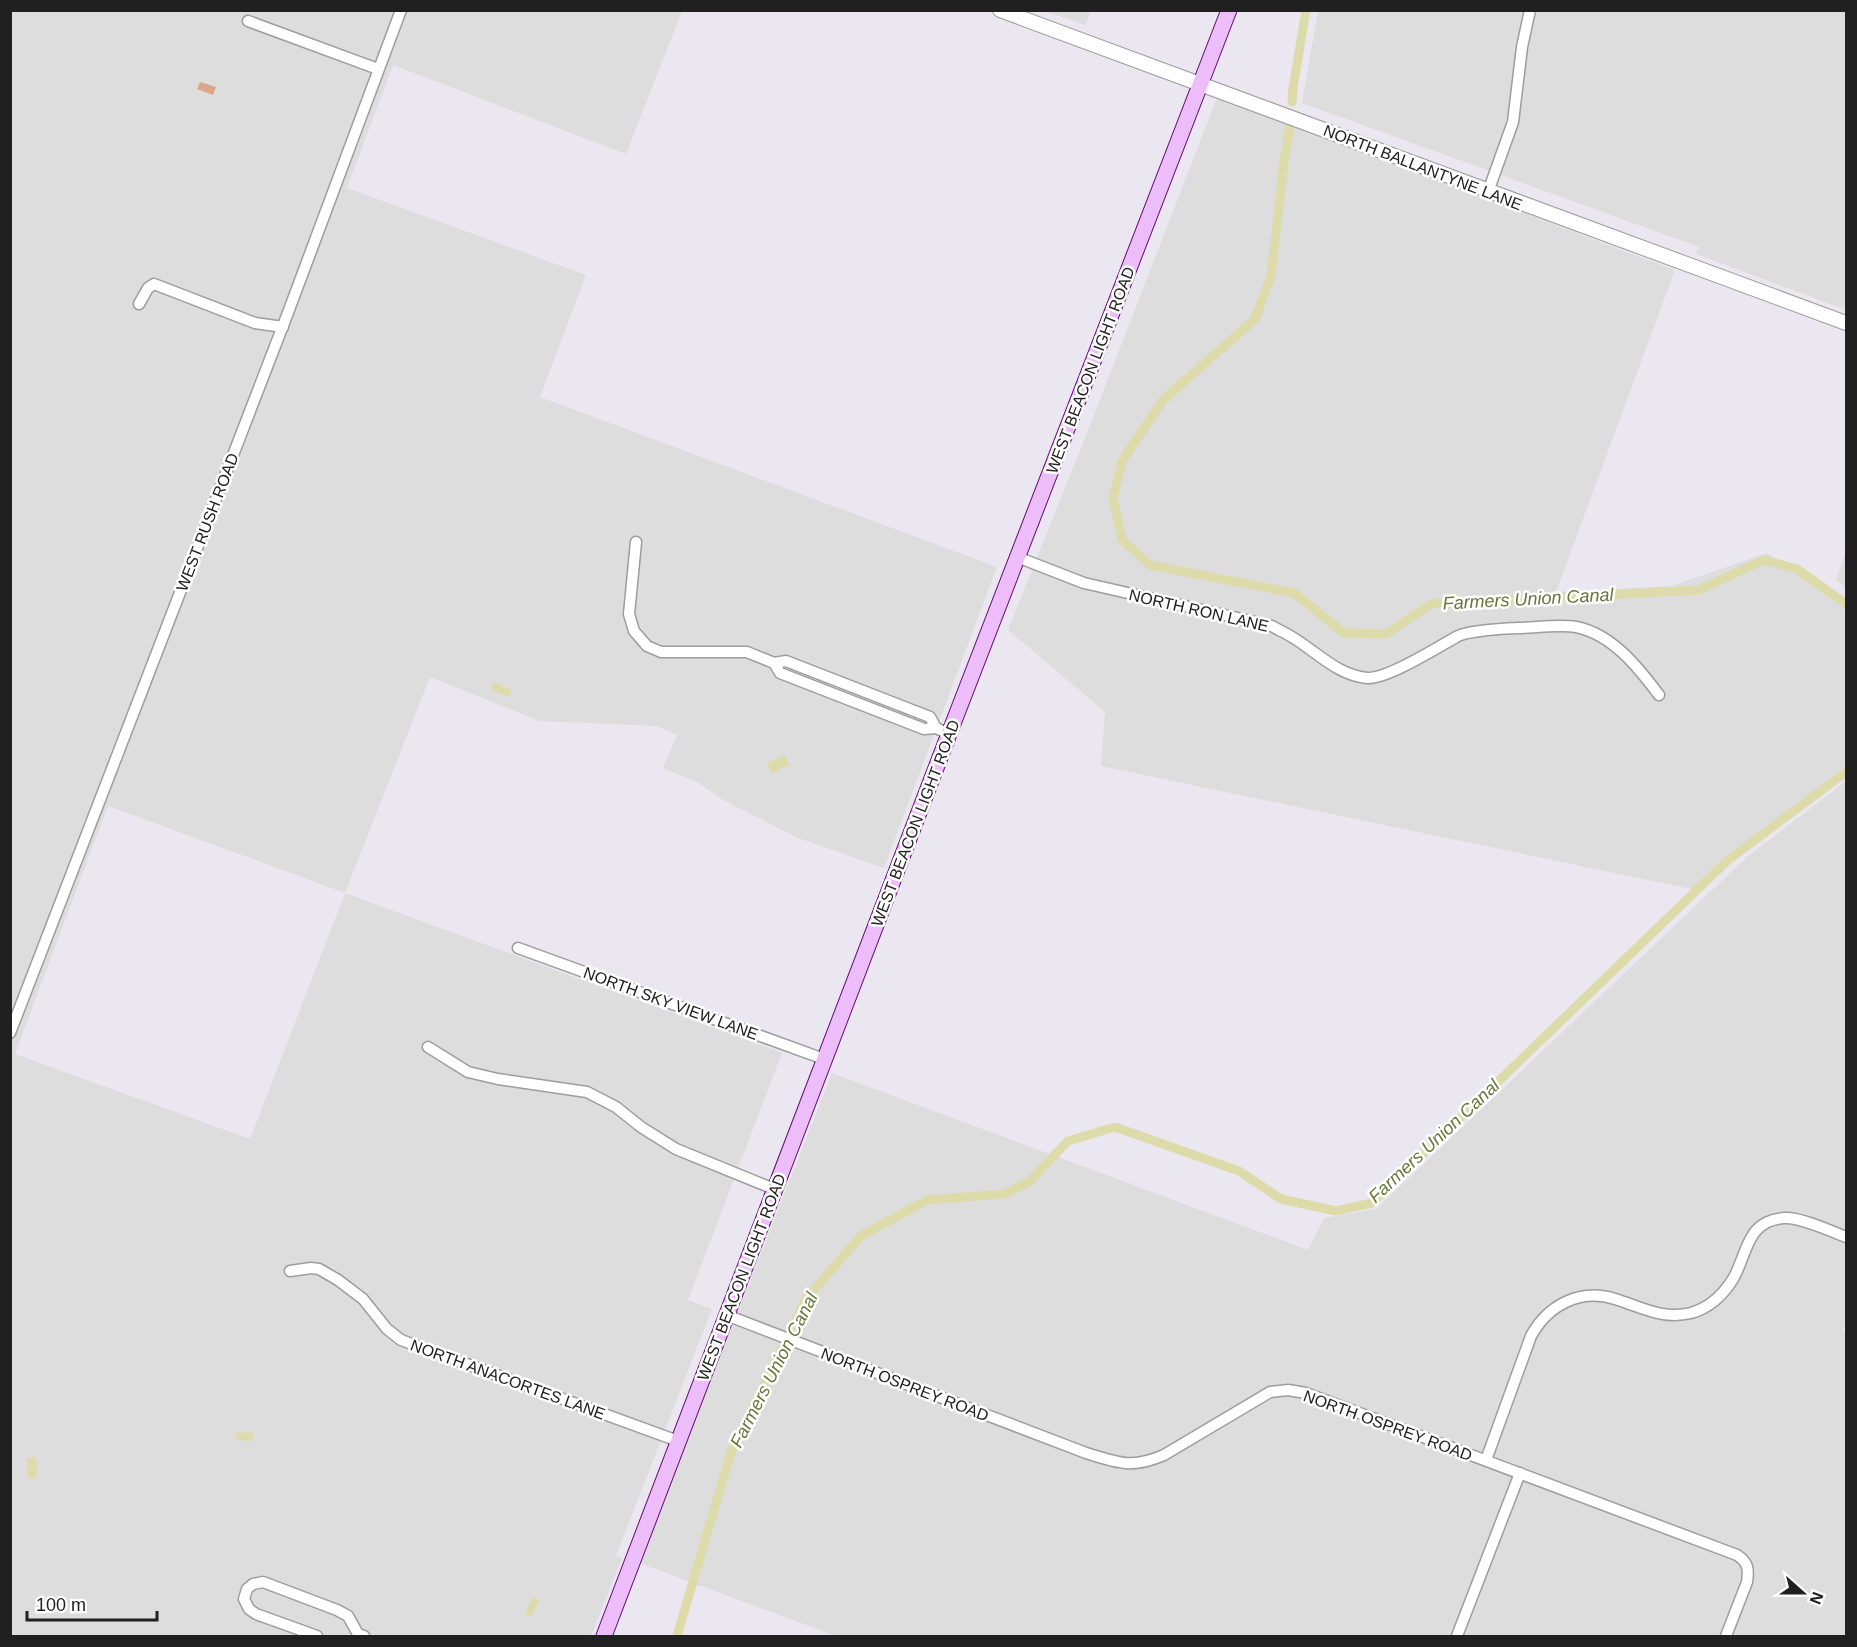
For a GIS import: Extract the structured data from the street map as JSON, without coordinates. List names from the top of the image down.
{
  "streets": {
    "main road": ["WEST BEACON LIGHT ROAD"],
    "street": [
      "NORTH BALLANTYNE LANE",
      "WEST RUSH ROAD",
      "NORTH RON LANE",
      "NORTH SKY VIEW LANE",
      "NORTH ANACORTES LANE",
      "NORTH OSPREY ROAD"
    ]
  },
  "crossings": [
    ["NORTH BALLANTYNE LANE", "WEST BEACON LIGHT ROAD"],
    ["WEST BEACON LIGHT ROAD", "NORTH RON LANE"],
    ["WEST BEACON LIGHT ROAD", "NORTH SKY VIEW LANE"],
    ["WEST BEACON LIGHT ROAD", "NORTH ANACORTES LANE"],
    ["WEST BEACON LIGHT ROAD", "NORTH OSPREY ROAD"]
  ],
  "water": ["Farmers Union Canal"],
  "scale_bar": "100 m",
  "north": "right"
}
